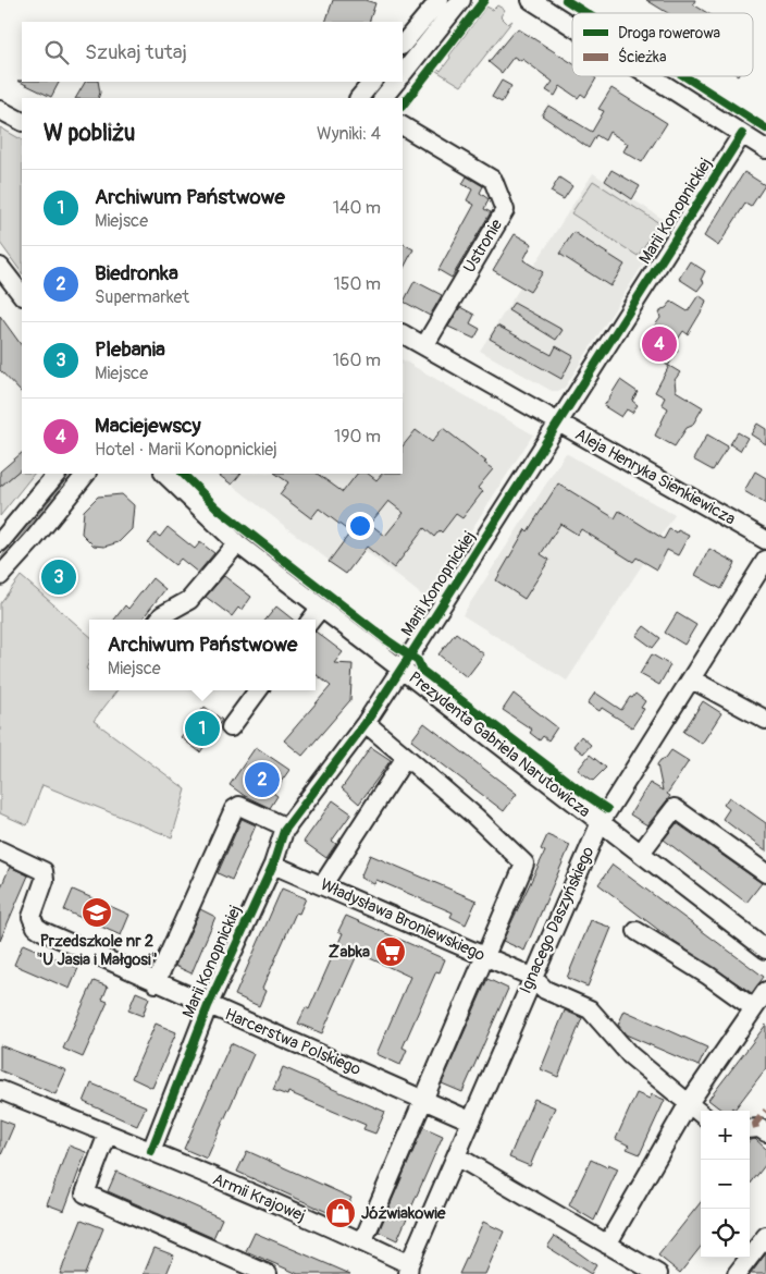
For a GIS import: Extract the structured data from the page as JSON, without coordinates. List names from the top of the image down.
{
  "streets": {
    "street": [
      "Marii Konopnickiej",
      "Ustronie",
      "Aleja Henryka Sienkiewicza",
      "Prezydenta Gabriela Narutowicza",
      "Władysława Broniewskiego",
      "Ignacego Daszyńskiego",
      "Harcerstwa Polskiego",
      "Armii Krajowej"
    ]
  },
  "crossings": [
    ["Marii Konopnickiej", "Aleja Henryka Sienkiewicza"],
    ["Marii Konopnickiej", "Prezydenta Gabriela Narutowicza"],
    ["Marii Konopnickiej", "Władysława Broniewskiego"],
    ["Marii Konopnickiej", "Harcerstwa Polskiego"],
    ["Marii Konopnickiej", "Armii Krajowej"],
    ["Ustronie", "Aleja Henryka Sienkiewicza"],
    ["Prezydenta Gabriela Narutowicza", "Ignacego Daszyńskiego"],
    ["Władysława Broniewskiego", "Ignacego Daszyńskiego"],
    ["Ignacego Daszyńskiego", "Harcerstwa Polskiego"],
    ["Ignacego Daszyńskiego", "Armii Krajowej"]
  ],
  "places": {
    "school or university": ["Przedszkole nr 2 \"U Jasia i Małgosi\""],
    "supermarket": ["Żabka"],
    "shop": ["Jóźwiakowie"]
  },
  "legend": ["Droga rowerowa", "Ścieżka"],
  "page": {
    "search": "Szukaj tutaj",
    "heading": ["W pobliżu", "Wyniki: 4"],
    "list": [
      {
        "mark": "1",
        "name": "Archiwum Państwowe",
        "note": "Miejsce",
        "value": "140 m"
      },
      {
        "mark": "2",
        "name": "Biedronka",
        "note": "Supermarket",
        "value": "150 m"
      },
      {
        "mark": "3",
        "name": "Plebania",
        "note": "Miejsce",
        "value": "160 m"
      },
      {
        "mark": "4",
        "name": "Maciejewscy",
        "note": "Hotel · Marii Konopnickiej",
        "value": "190 m"
      }
    ],
    "pins": [
      "4",
      "3",
      "1",
      "2"
    ],
    "popup": ["Archiwum Państwowe", "Miejsce"],
    "map_buttons": ["+", "−"]
  }
}
